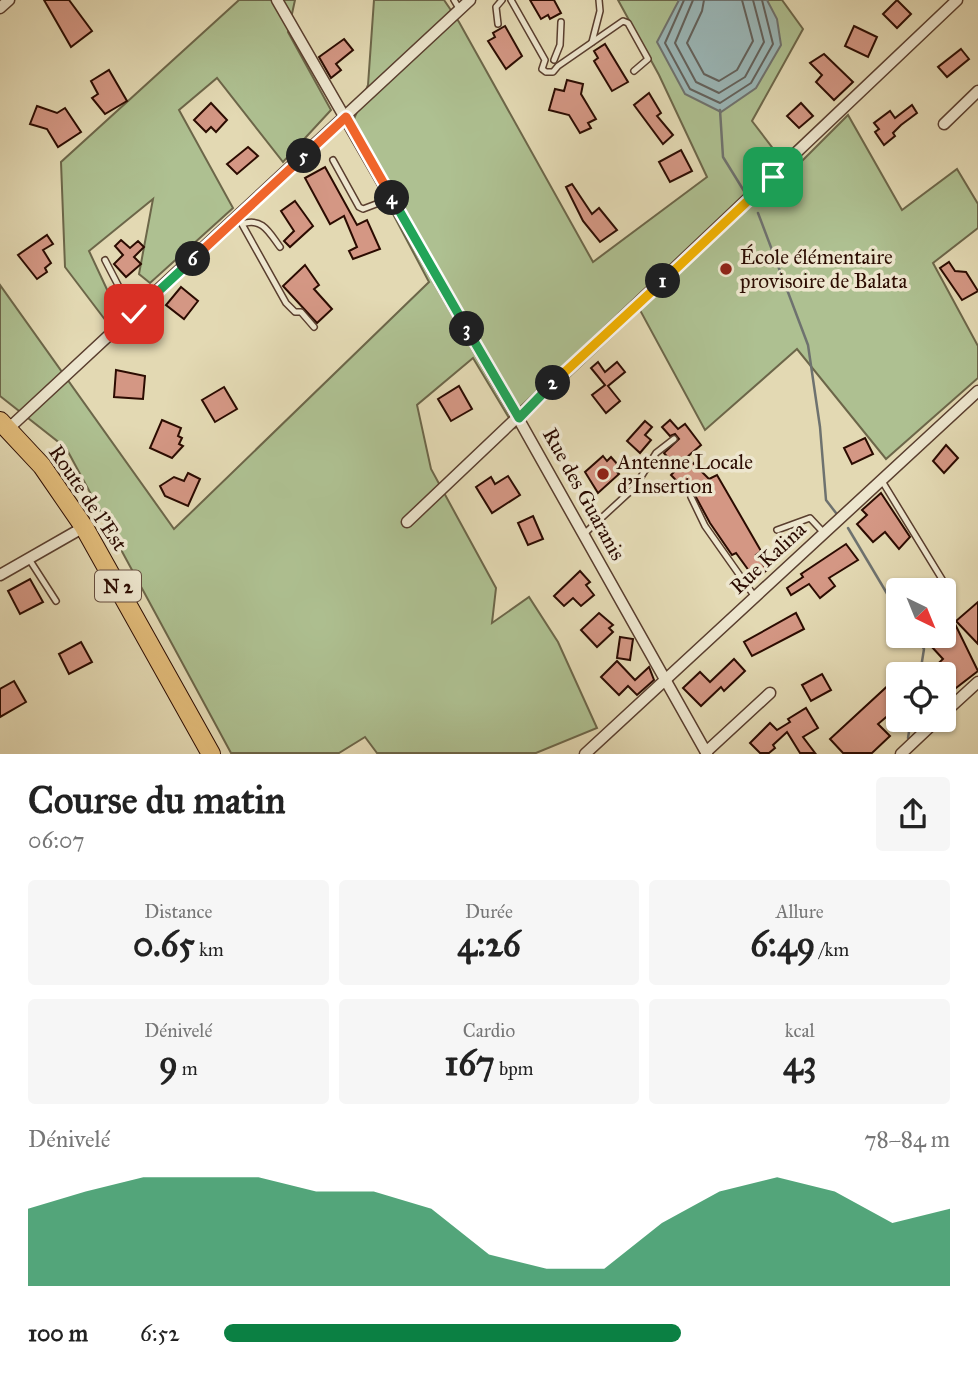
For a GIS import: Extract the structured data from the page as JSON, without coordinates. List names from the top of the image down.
{
  "streets": {
    "main road": ["Route de l'Est", "N 2"],
    "street": ["Rue des Guaranis", "Rue Kalina"]
  },
  "crossings": [
    ["Rue des Guaranis", "Rue Kalina"]
  ],
  "places": ["École élémentaire provisoire de Balata", "Antenne Locale d'Insertion"],
  "north": "bottom right",
  "page": {
    "pins": [
      "5",
      "4",
      "6",
      "1",
      "3",
      "2"
    ],
    "heading": ["Course du matin", "06:07"],
    "stats": [
      ["Distance", "0.65 km"],
      ["Durée", "4:26"],
      ["Allure", "6:49 /km"],
      ["Dénivelé", "9 m"],
      ["Cardio", "167 bpm"],
      ["kcal", "43"]
    ],
    "chart": ["Dénivelé", "78–84 m"],
    "list": [
      {
        "name": "100 m",
        "note": "6:52"
      }
    ]
  }
}
